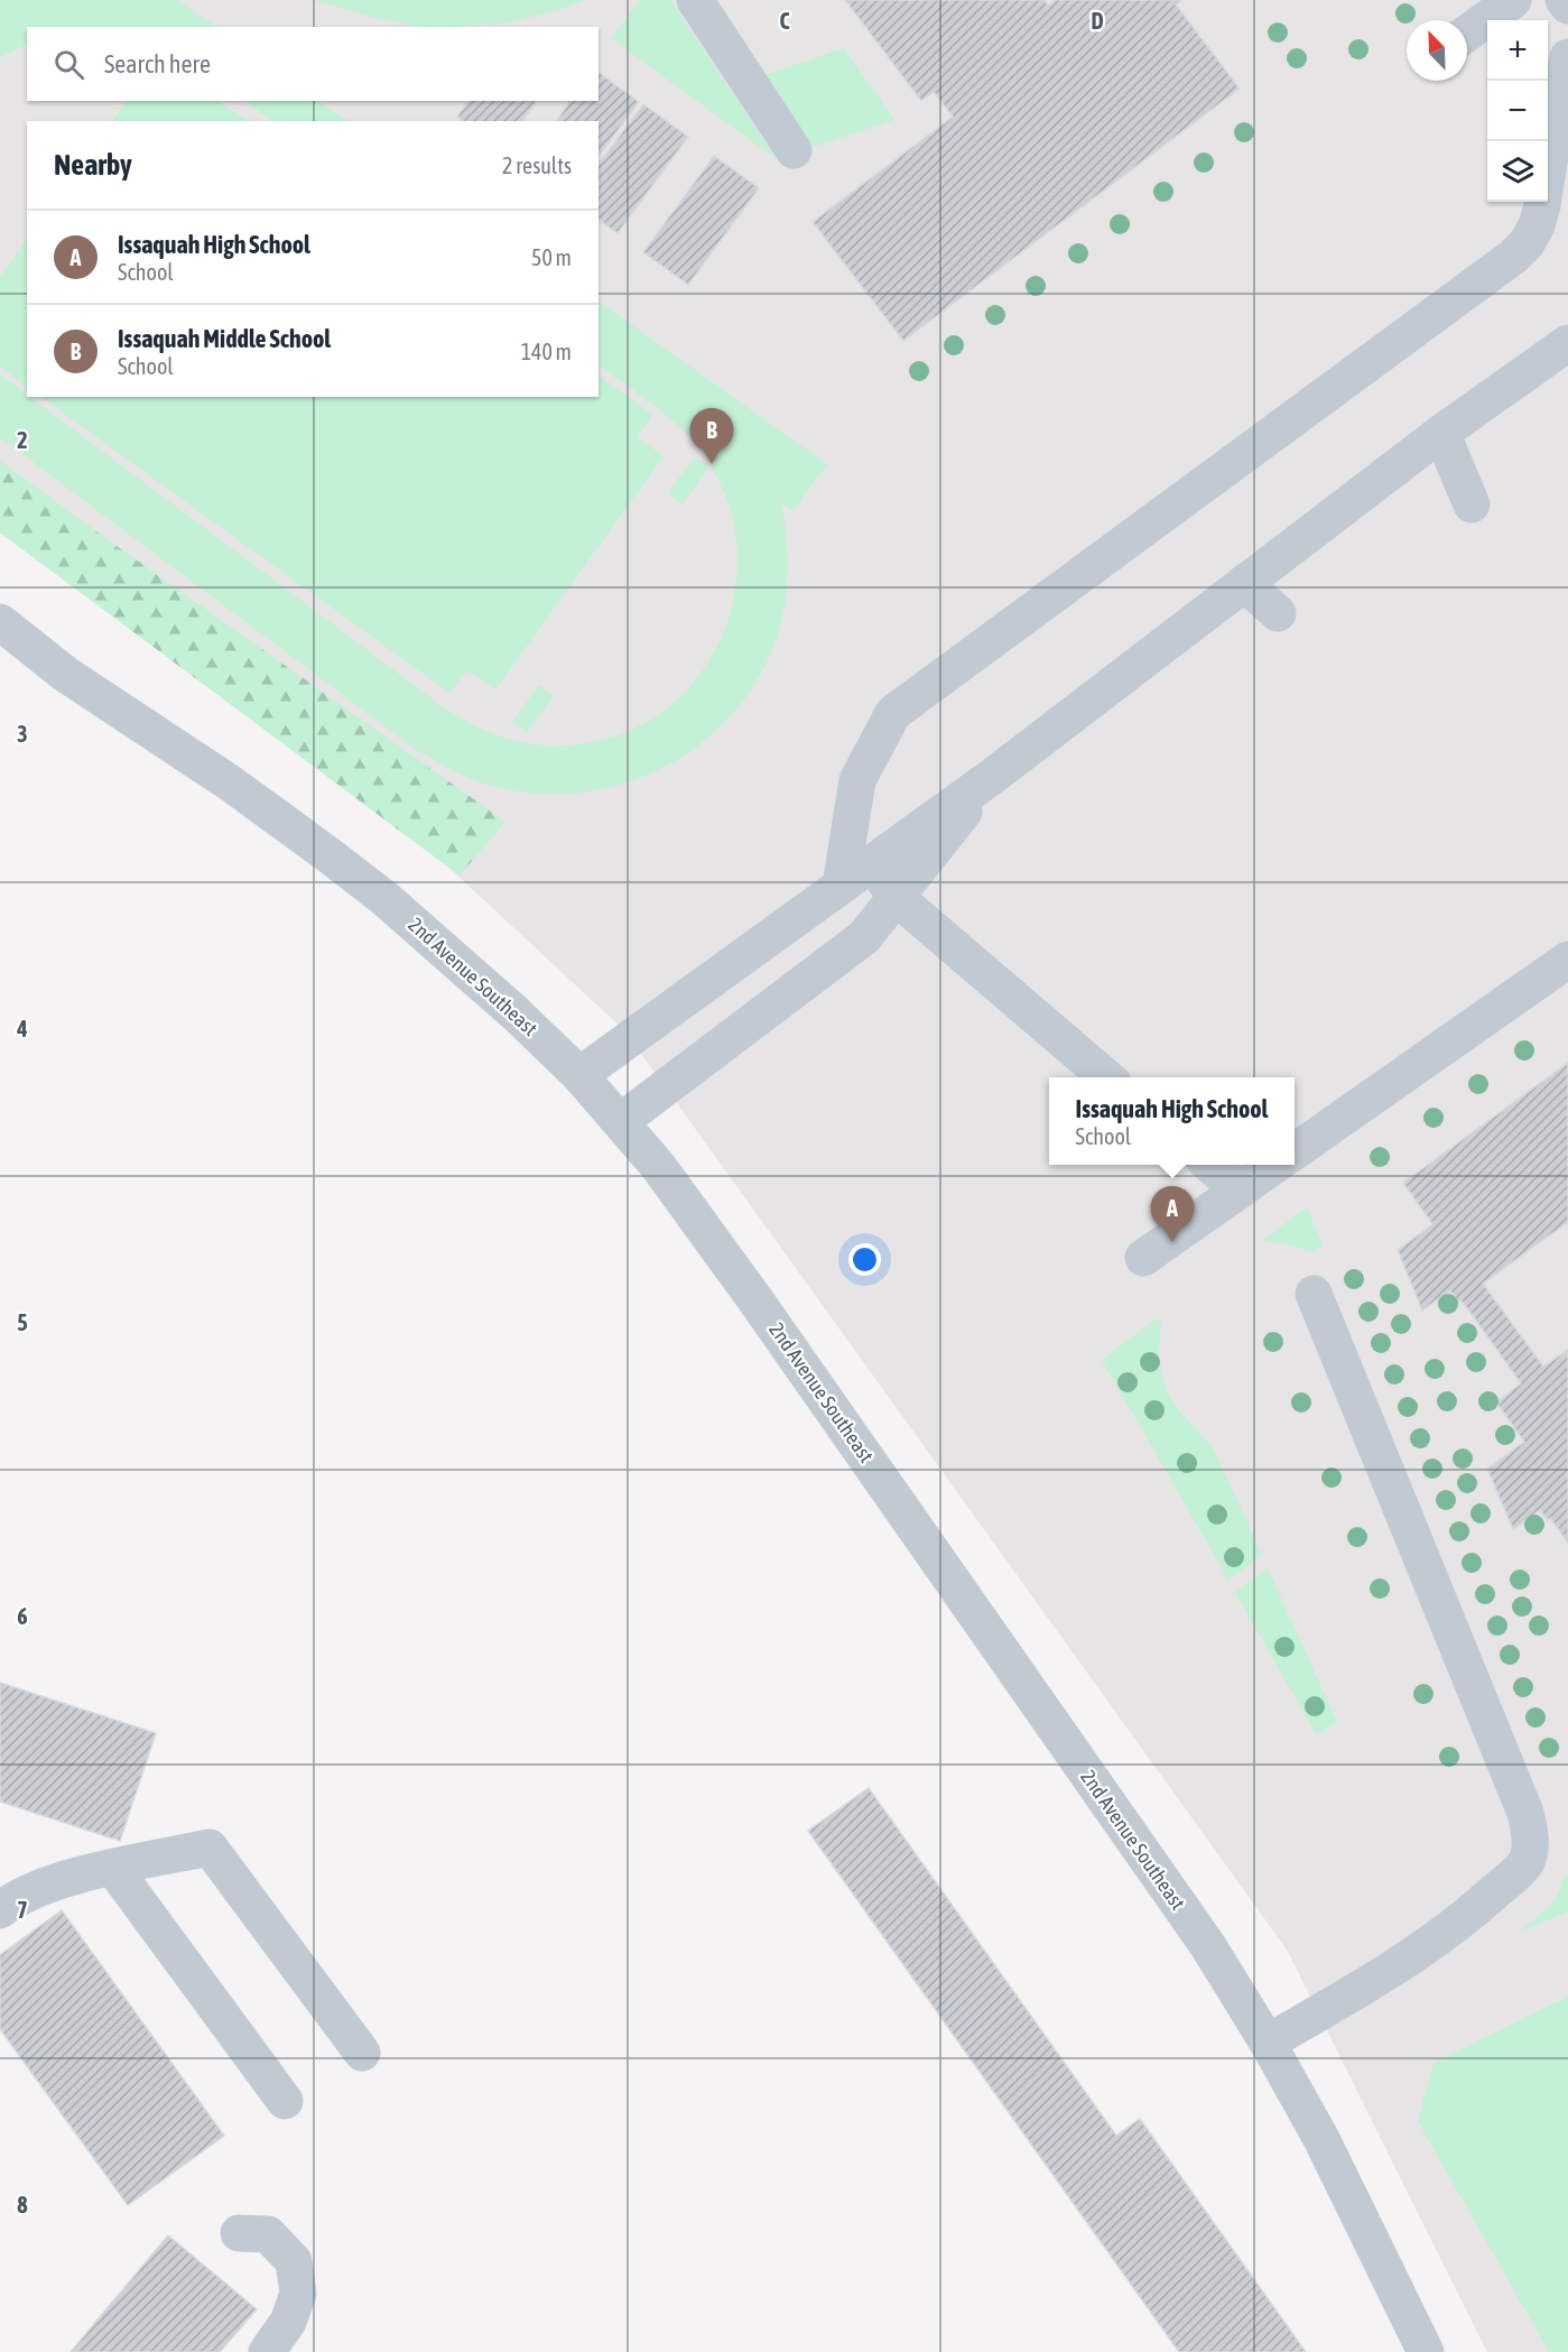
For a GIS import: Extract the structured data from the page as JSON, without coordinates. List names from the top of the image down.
{
  "streets": {
    "street": ["2nd Avenue Southeast"]
  },
  "north": "top left",
  "page": {
    "map_buttons": ["+", "−"],
    "search": "Search here",
    "heading": ["Nearby", "2 results"],
    "list": [
      {
        "mark": "A",
        "name": "Issaquah High School",
        "note": "School",
        "value": "50 m"
      },
      {
        "mark": "B",
        "name": "Issaquah Middle School",
        "note": "School",
        "value": "140 m"
      }
    ],
    "pins": ["B", "A"],
    "popup": ["Issaquah High School", "School"]
  },
  "grid": {
    "columns": ["C", "D"],
    "rows": [
      "2",
      "3",
      "4",
      "5",
      "6",
      "7",
      "8"
    ]
  }
}
